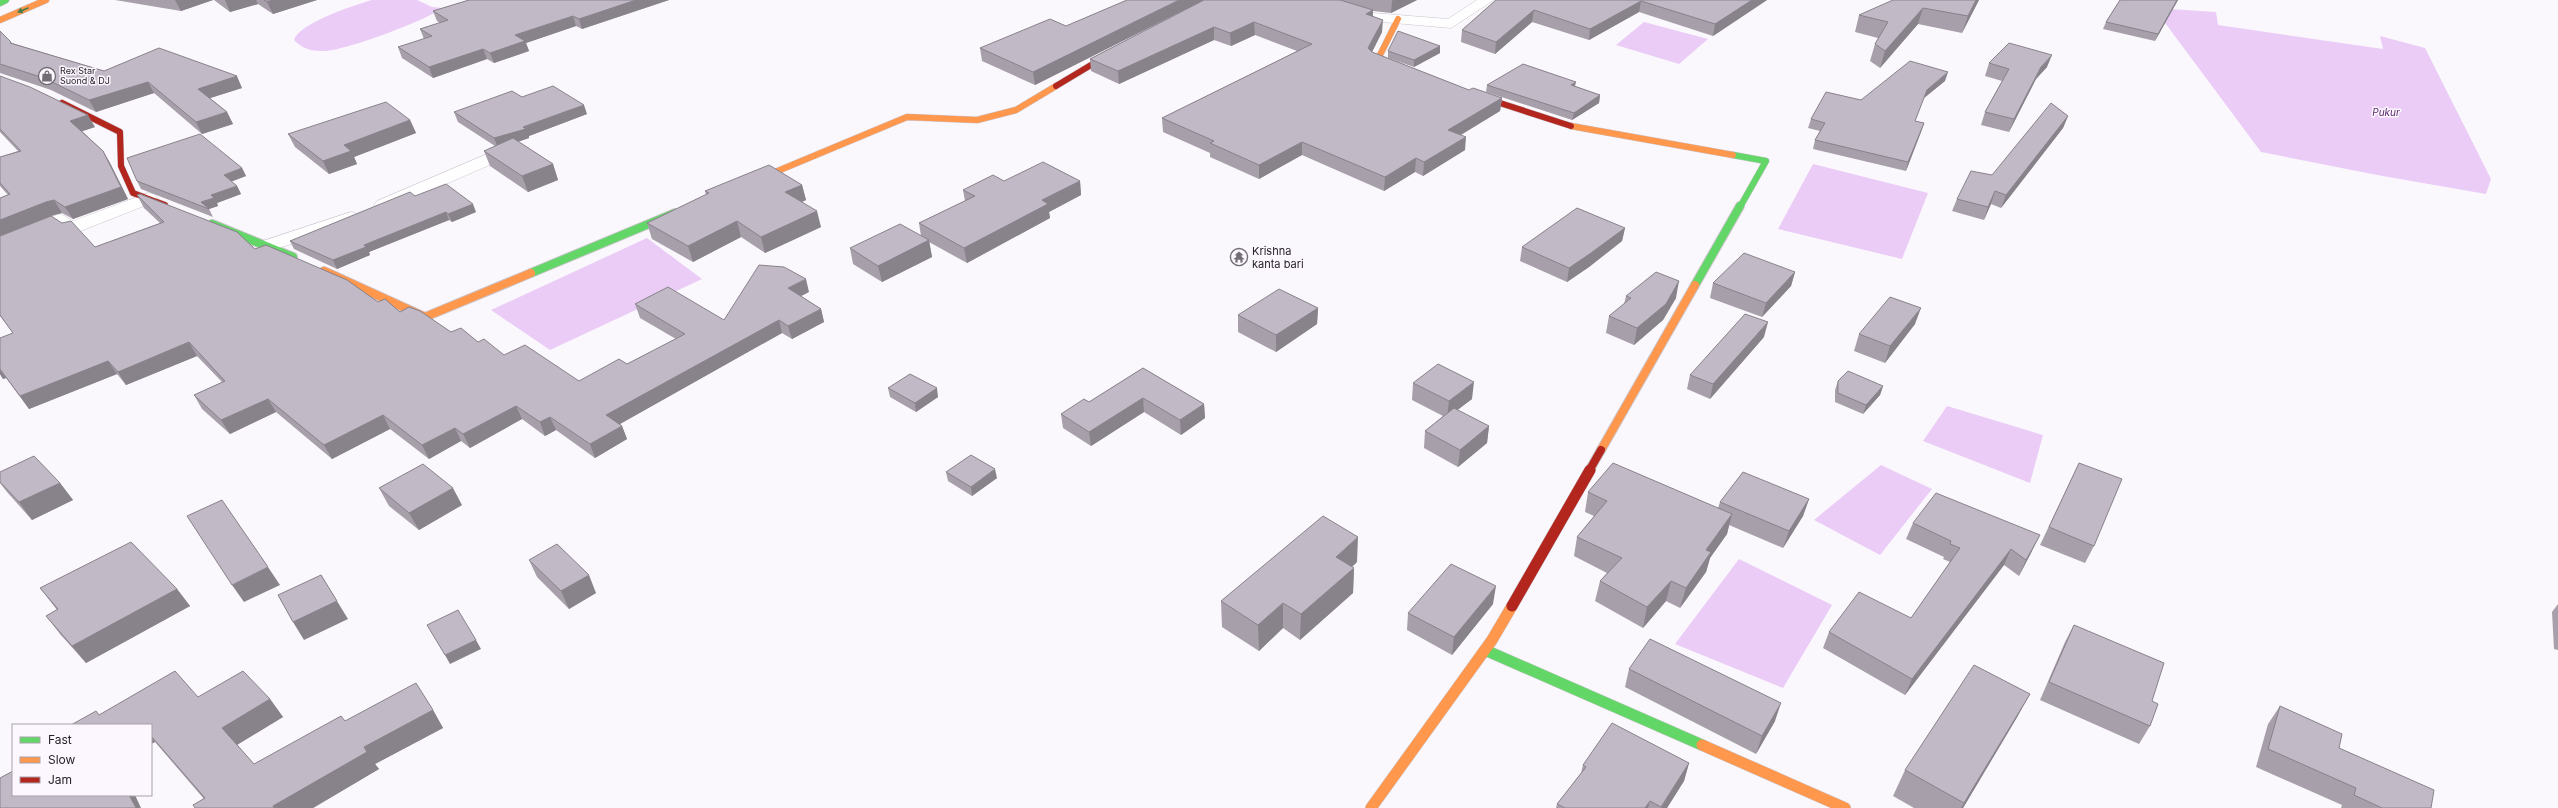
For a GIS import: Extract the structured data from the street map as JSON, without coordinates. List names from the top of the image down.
{
  "water": ["Pukur"],
  "places": {
    "shop": ["Rex Star Suond & DJ"],
    "temple": ["Krishna kanta bari"]
  },
  "legend": ["Fast", "Slow", "Jam"]
}
